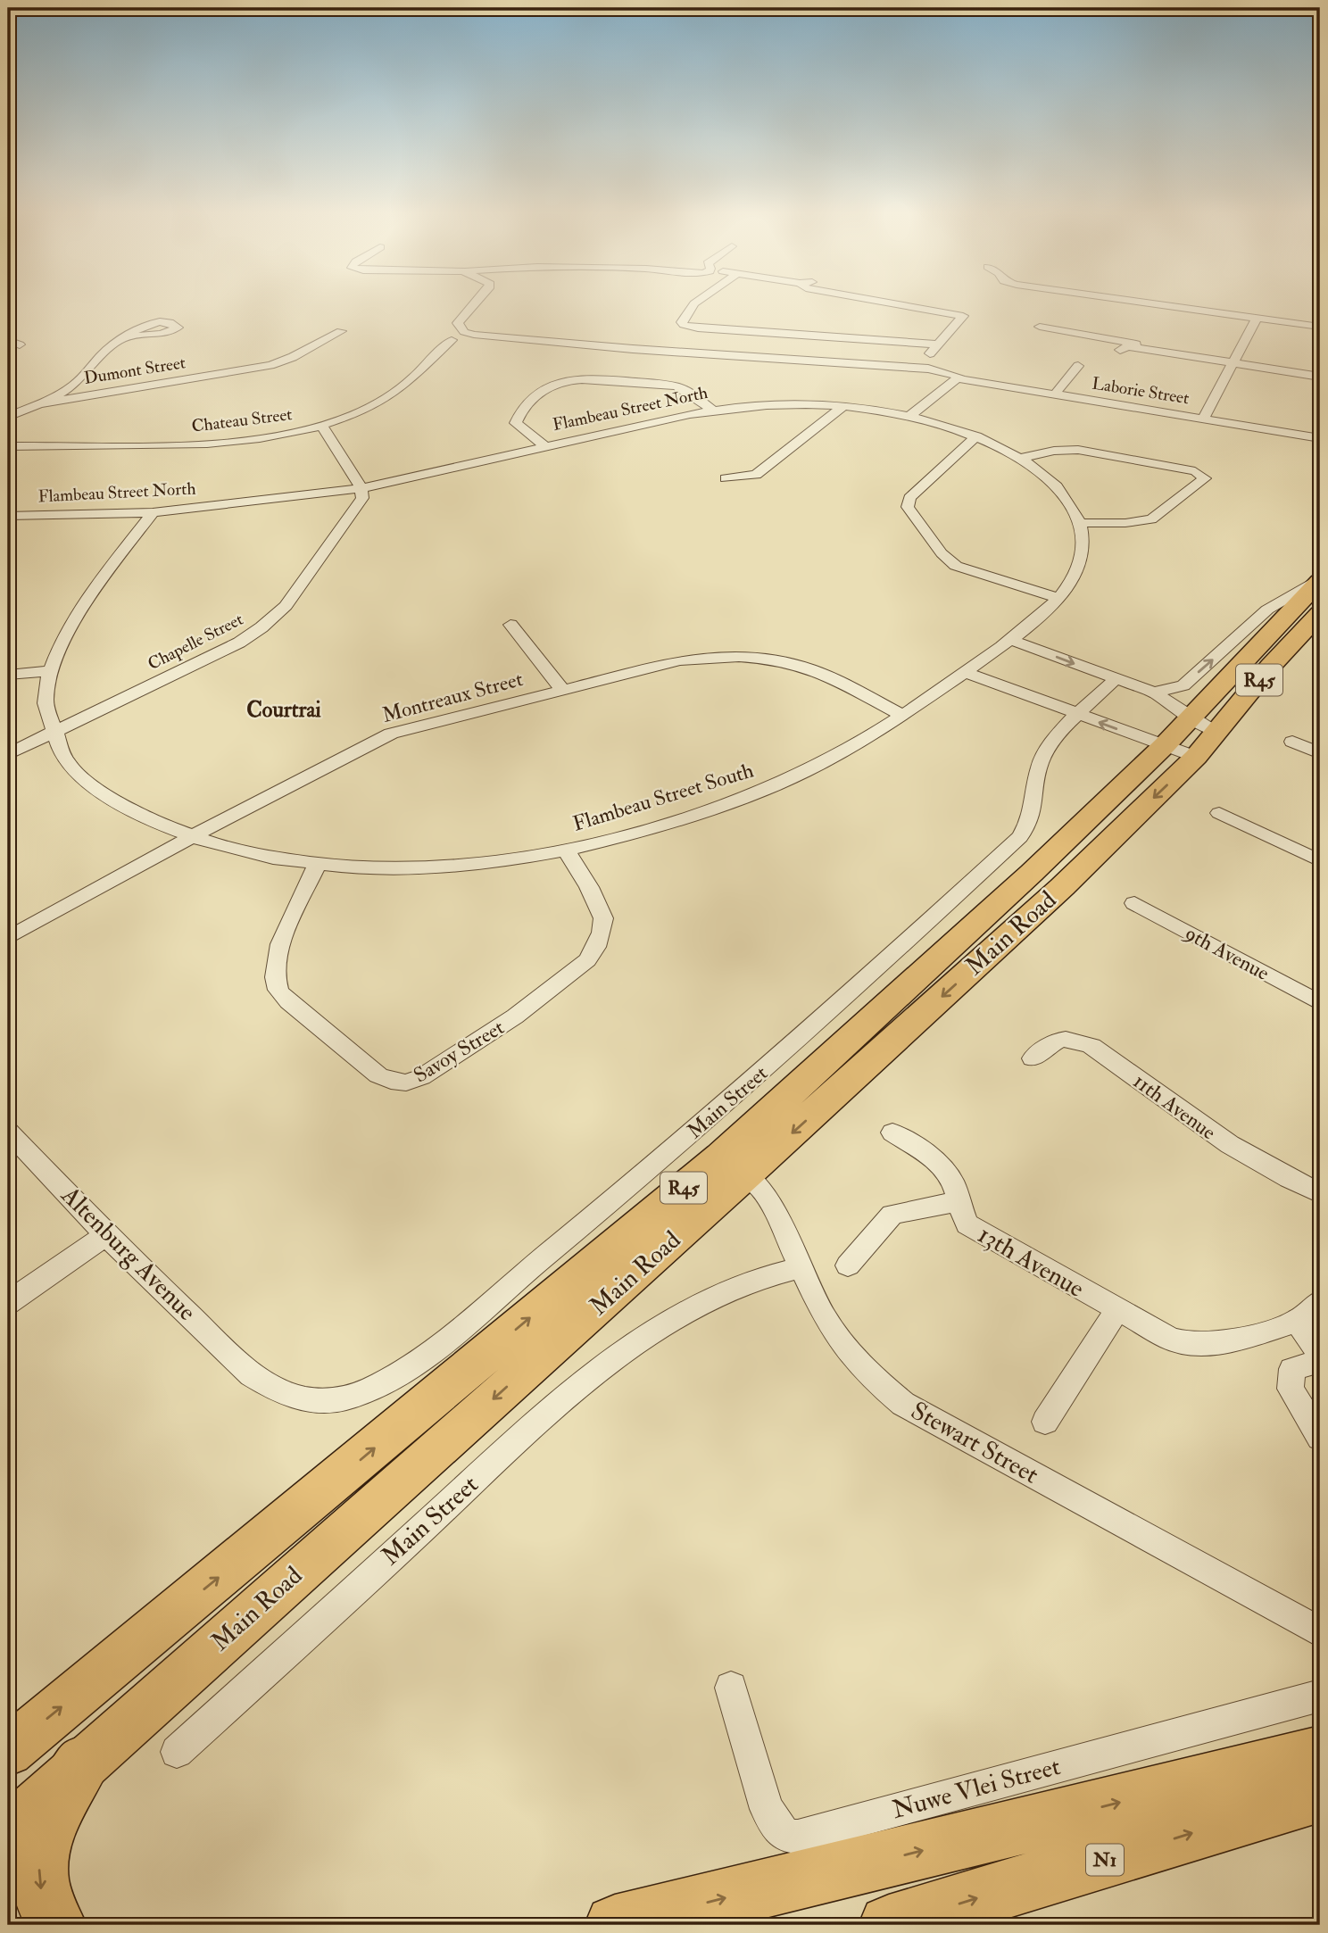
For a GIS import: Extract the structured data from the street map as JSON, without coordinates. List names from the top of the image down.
{
  "streets": {
    "highway": ["N1"],
    "main road": ["R45", "Main Road"],
    "street": [
      "Dumont Street",
      "Laborie Street",
      "Flambeau Street North",
      "Chateau Street",
      "Chapelle Street",
      "Montreaux Street",
      "Flambeau Street South",
      "9th Avenue",
      "Savoy Street",
      "Main Street",
      "11th Avenue",
      "Altenburg Avenue",
      "13th Avenue",
      "Stewart Street",
      "Nuwe Vlei Street"
    ]
  },
  "crossings": [
    ["Flambeau Street North", "Chapelle Street"],
    ["Flambeau Street North", "Flambeau Street South"],
    ["Chapelle Street", "Flambeau Street South"],
    ["Montreaux Street", "Flambeau Street South"],
    ["Flambeau Street South", "Savoy Street"],
    ["Main Road", "Stewart Street"],
    ["Main Street", "Altenburg Avenue"],
    ["Main Street", "Stewart Street"]
  ],
  "districts": ["Courtrai"]
}
